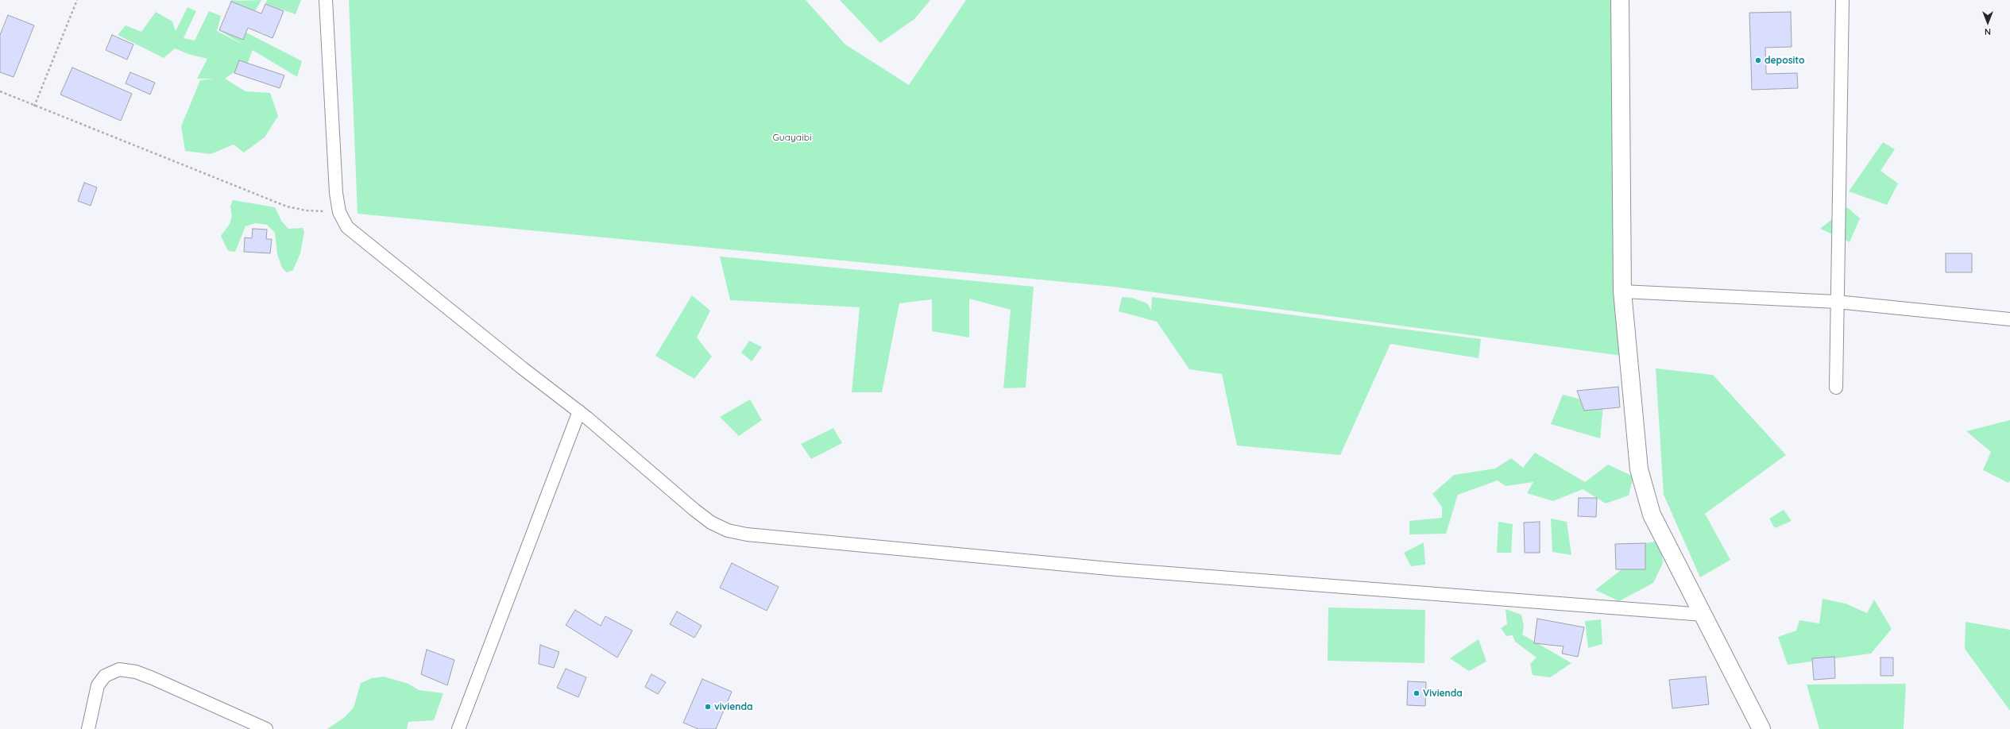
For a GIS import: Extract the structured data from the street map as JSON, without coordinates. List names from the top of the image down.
{
  "parks": ["Guayaibi"],
  "places": ["deposito", "Vivienda", "vivienda"],
  "north": "bottom"
}
